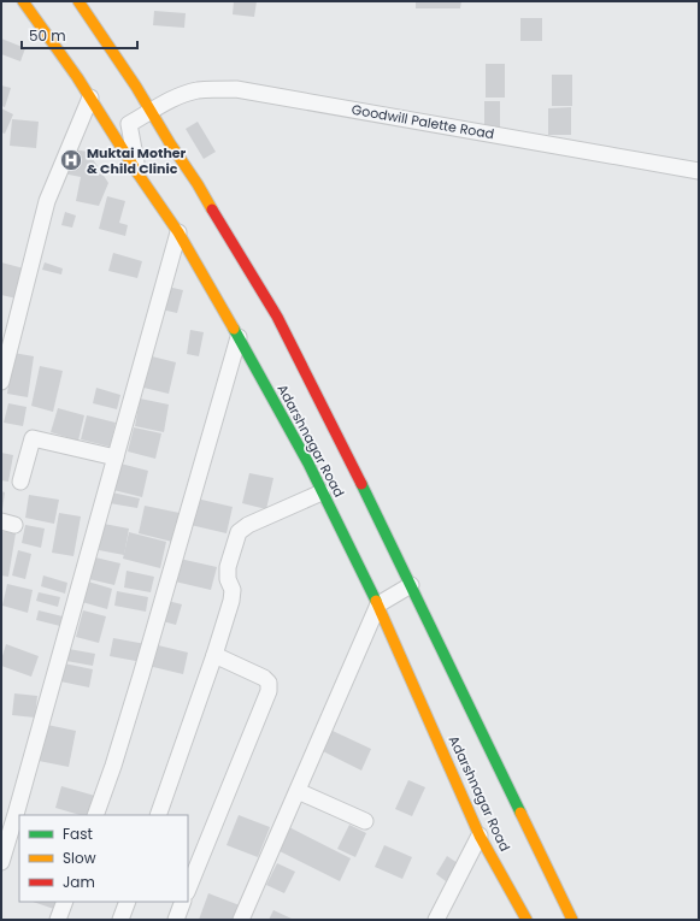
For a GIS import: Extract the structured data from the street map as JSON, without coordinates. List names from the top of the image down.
{
  "streets": {
    "main road": ["Adarshnagar Road"],
    "street": ["Goodwill Palette Road"]
  },
  "crossings": [
    ["Goodwill Palette Road", "Adarshnagar Road"]
  ],
  "places": {
    "hospital": ["Muktai Mother & Child Clinic"]
  },
  "legend": ["Fast", "Slow", "Jam"],
  "scale_bar": "50 m"
}
